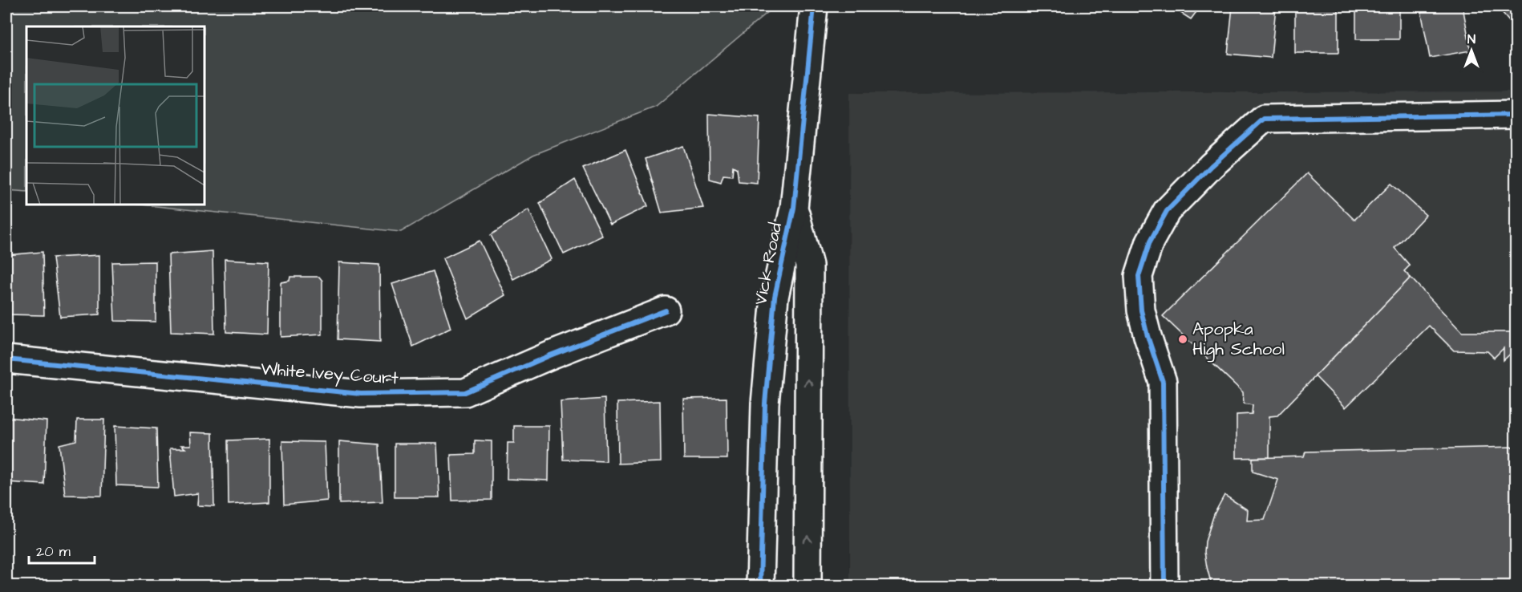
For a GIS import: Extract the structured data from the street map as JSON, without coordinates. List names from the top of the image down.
{
  "streets": {
    "street": ["Vick Road", "White Ivey Court"]
  },
  "places": ["Apopka High School"],
  "scale_bar": "20 m",
  "north": "top"
}
